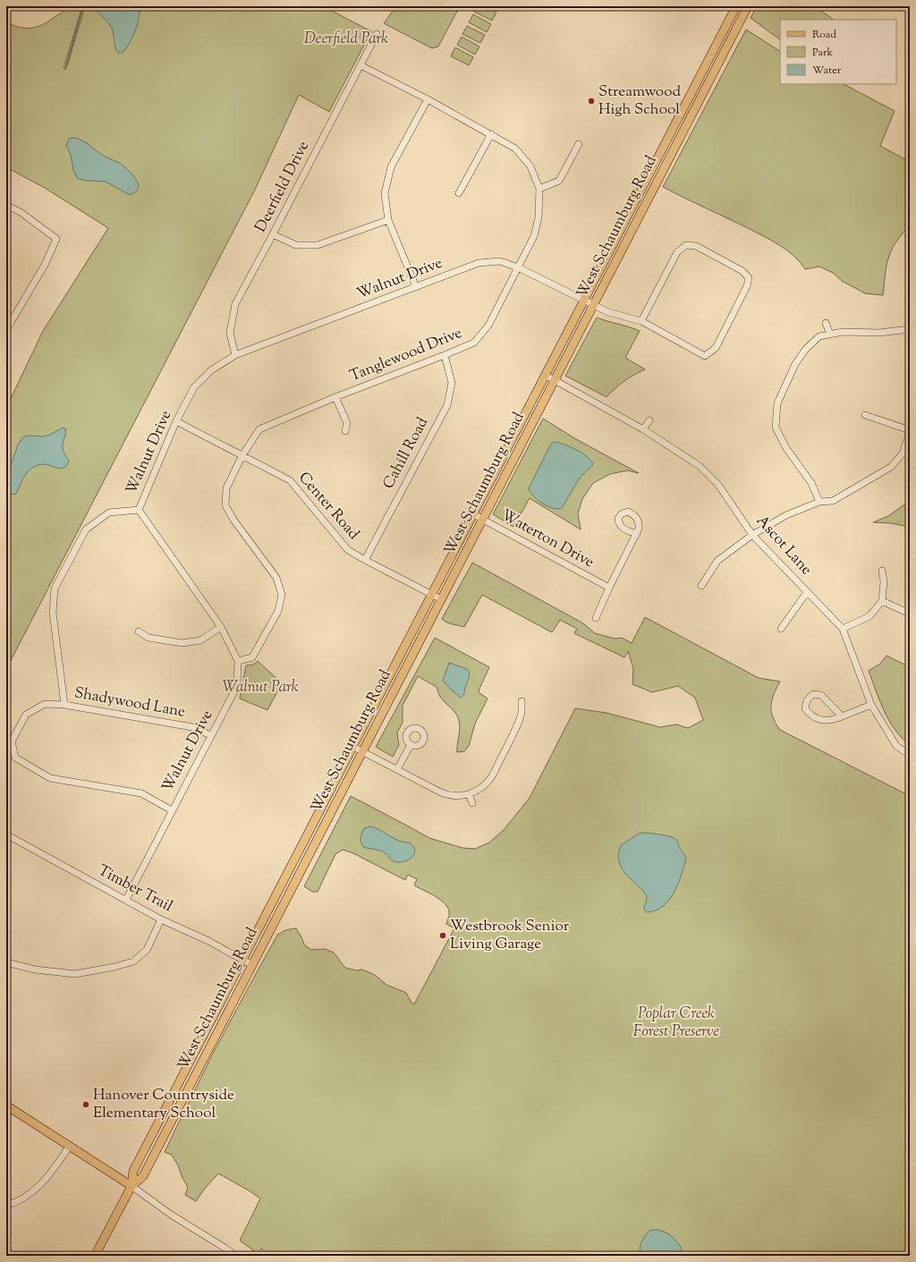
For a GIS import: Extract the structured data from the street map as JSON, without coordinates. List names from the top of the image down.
{
  "streets": {
    "main road": ["West Schaumburg Road"],
    "street": [
      "Deerfield Drive",
      "Walnut Drive",
      "Tanglewood Drive",
      "Cahill Road",
      "Center Road",
      "Waterton Drive",
      "Ascot Lane",
      "Shadywood Lane",
      "Timber Trail"
    ]
  },
  "crossings": [
    ["Deerfield Drive", "Walnut Drive"],
    ["Deerfield Drive", "Tanglewood Drive"],
    ["West Schaumburg Road", "Walnut Drive"],
    ["West Schaumburg Road", "Center Road"],
    ["West Schaumburg Road", "Waterton Drive"],
    ["West Schaumburg Road", "Ascot Lane"],
    ["West Schaumburg Road", "Timber Trail"],
    ["Walnut Drive", "Tanglewood Drive"],
    ["Walnut Drive", "Center Road"],
    ["Walnut Drive", "Shadywood Lane"],
    ["Walnut Drive", "Timber Trail"],
    ["Tanglewood Drive", "Cahill Road"],
    ["Tanglewood Drive", "Center Road"],
    ["Cahill Road", "Center Road"]
  ],
  "parks": ["Deerfield Park", "Walnut Park", "Poplar Creek Forest Preserve"],
  "places": ["Streamwood High School", "Westbrook Senior Living Garage", "Hanover Countryside Elementary School"],
  "legend": ["Road", "Park", "Water"]
}
